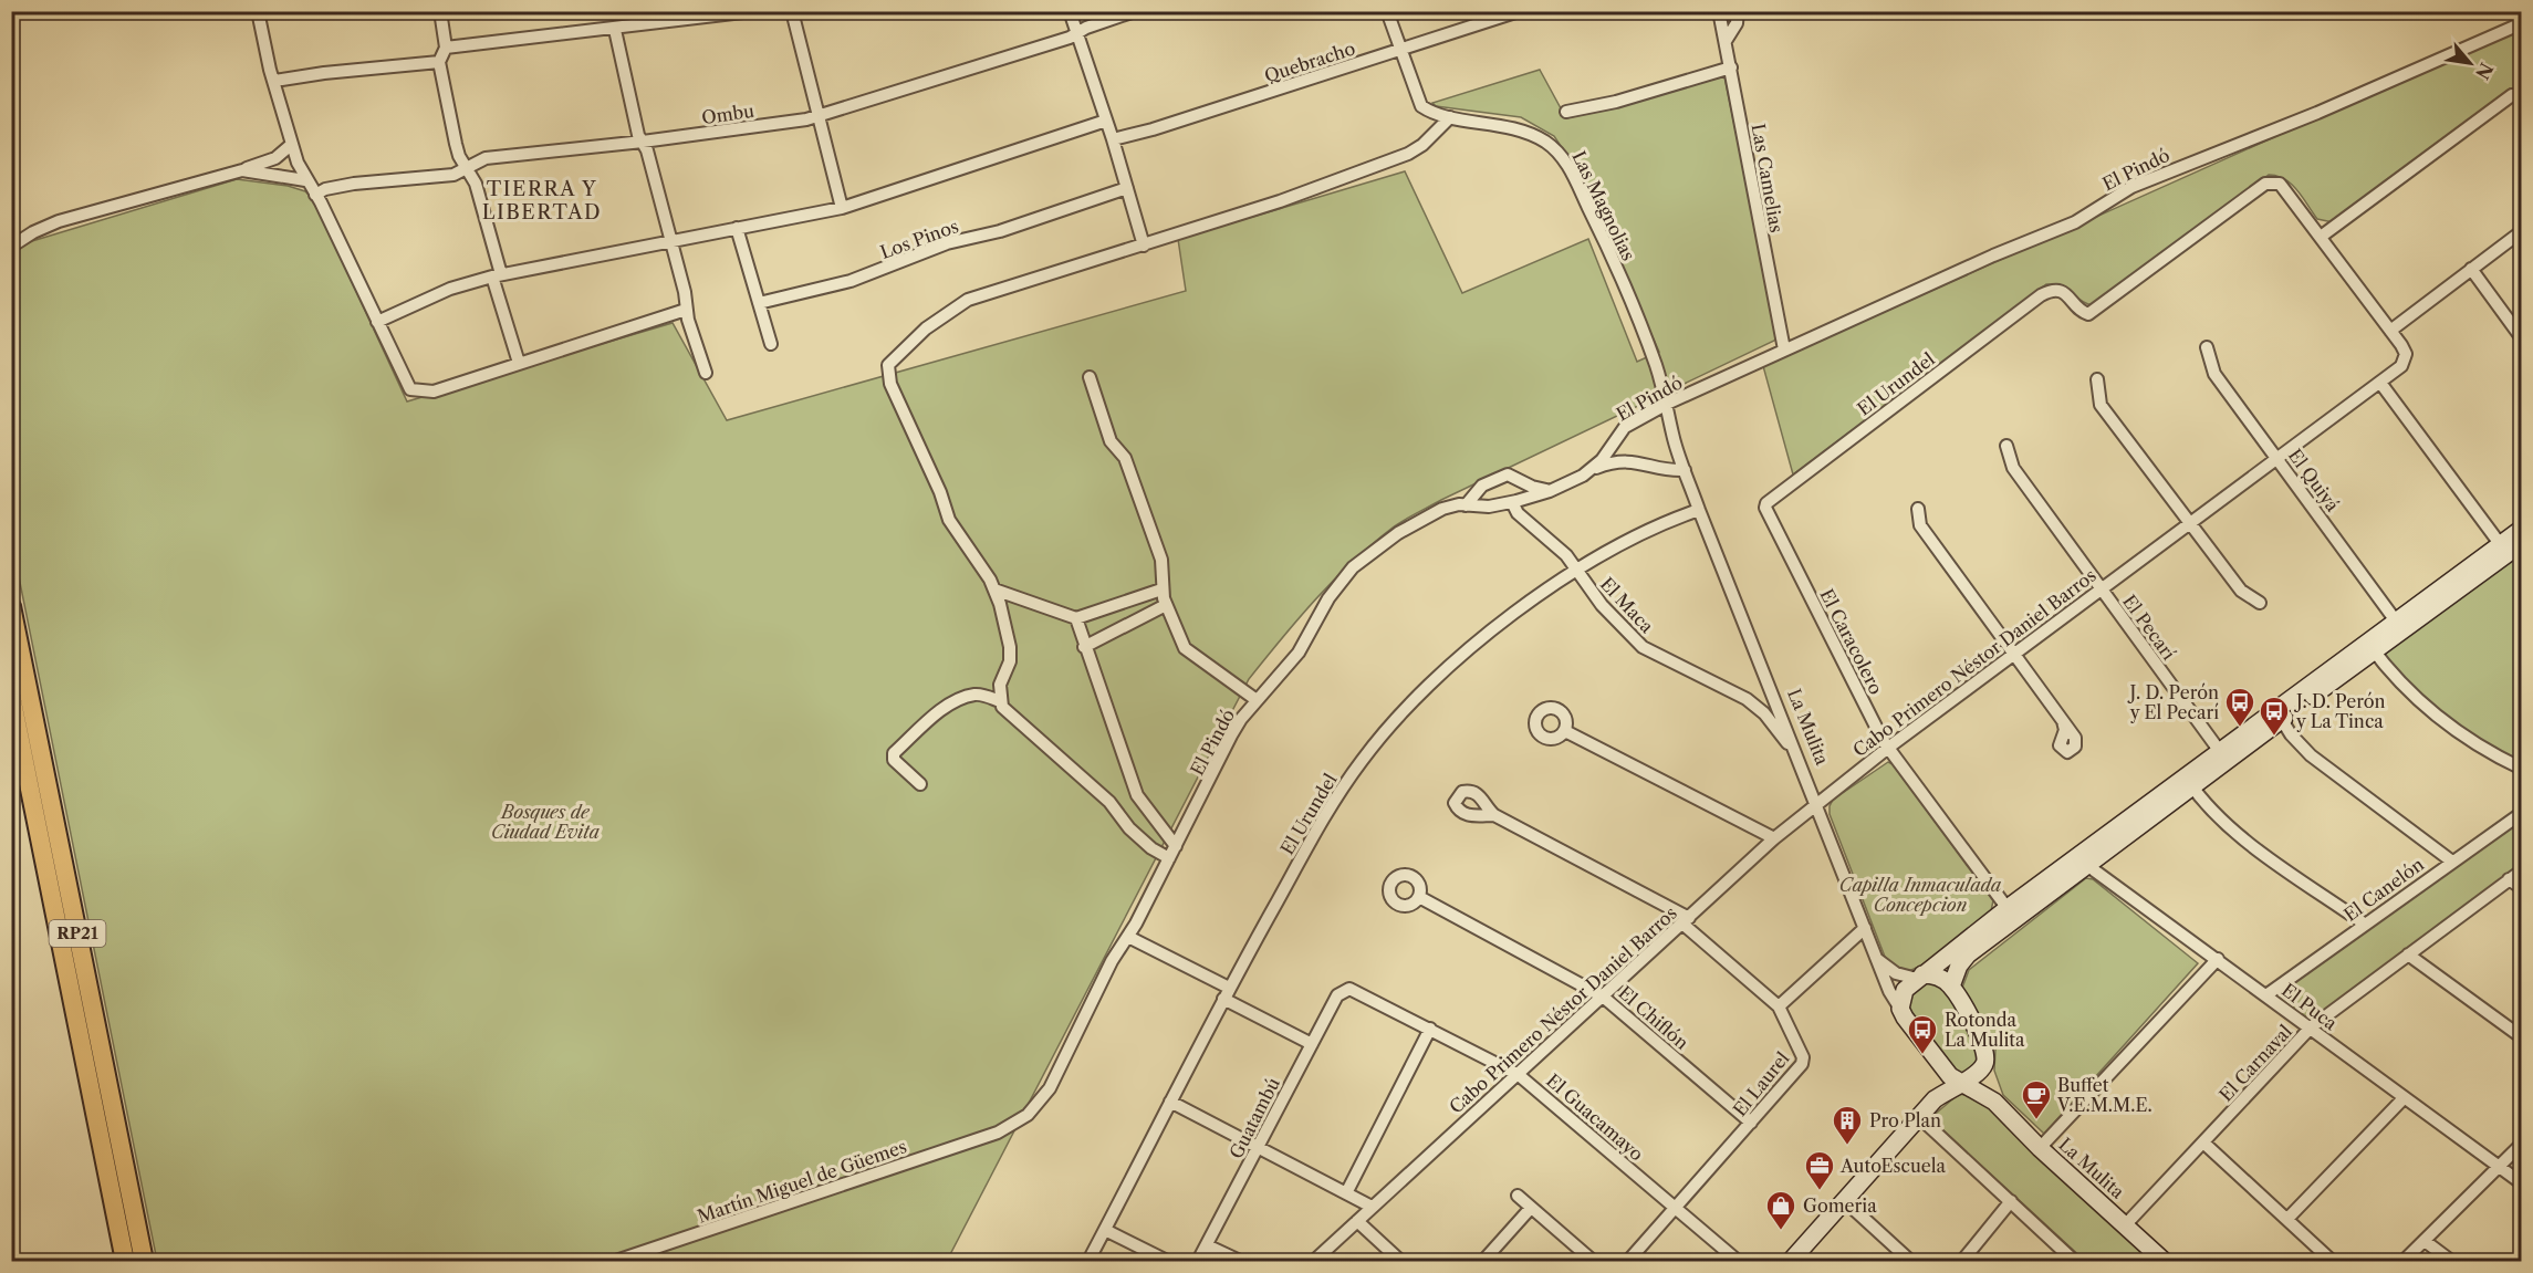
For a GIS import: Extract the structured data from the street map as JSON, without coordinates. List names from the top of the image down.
{
  "streets": {
    "main road": ["La Mulita", "RP21"],
    "street": [
      "Quebracho",
      "Ombu",
      "El Pindó",
      "Las Camelias",
      "Las Magnolias",
      "Los Pinos",
      "El Urundel",
      "El Quiyá",
      "El Maca",
      "El Pecarí",
      "El Caracolero",
      "Cabo Primero Néstor Daniel Barros",
      "El Canelón",
      "El Puca",
      "El Chiflón",
      "El Carnaval",
      "El Laurel",
      "El Guacamayo",
      "Guatambú",
      "Martín Miguel de Güemes"
    ]
  },
  "crossings": [
    ["Quebracho", "Las Magnolias"],
    ["El Pindó", "Las Camelias"],
    ["El Pindó", "Las Magnolias"],
    ["El Pindó", "El Maca"],
    ["El Pindó", "Martín Miguel de Güemes"],
    ["Las Magnolias", "El Urundel"],
    ["Las Magnolias", "La Mulita"],
    ["El Urundel", "El Maca"],
    ["El Urundel", "El Caracolero"],
    ["El Urundel", "La Mulita"],
    ["El Quiyá", "Cabo Primero Néstor Daniel Barros"],
    ["El Maca", "La Mulita"],
    ["El Pecarí", "Cabo Primero Néstor Daniel Barros"],
    ["El Caracolero", "Cabo Primero Néstor Daniel Barros"],
    ["Cabo Primero Néstor Daniel Barros", "La Mulita"],
    ["Cabo Primero Néstor Daniel Barros", "El Chiflón"],
    ["Cabo Primero Néstor Daniel Barros", "El Guacamayo"],
    ["La Mulita", "El Carnaval"],
    ["El Canelón", "El Puca"],
    ["El Puca", "El Carnaval"],
    ["El Chiflón", "El Laurel"],
    ["El Laurel", "El Guacamayo"],
    ["El Guacamayo", "Guatambú"]
  ],
  "districts": ["TIERRA Y LIBERTAD"],
  "parks": ["Bosques de Ciudad Evita", "Capilla Inmaculada Concepcion"],
  "places": {
    "bus stop": ["J. D. Perón y El Pecarí", "J. D. Perón y La Tinca", "Rotonda La Mulita"],
    "cafe": ["Buffet V.E.M.M.E."],
    "building": ["Pro Plan"],
    "office": ["AutoEscuela"],
    "shop": ["Gomeria"]
  },
  "north": "bottom right"
}
